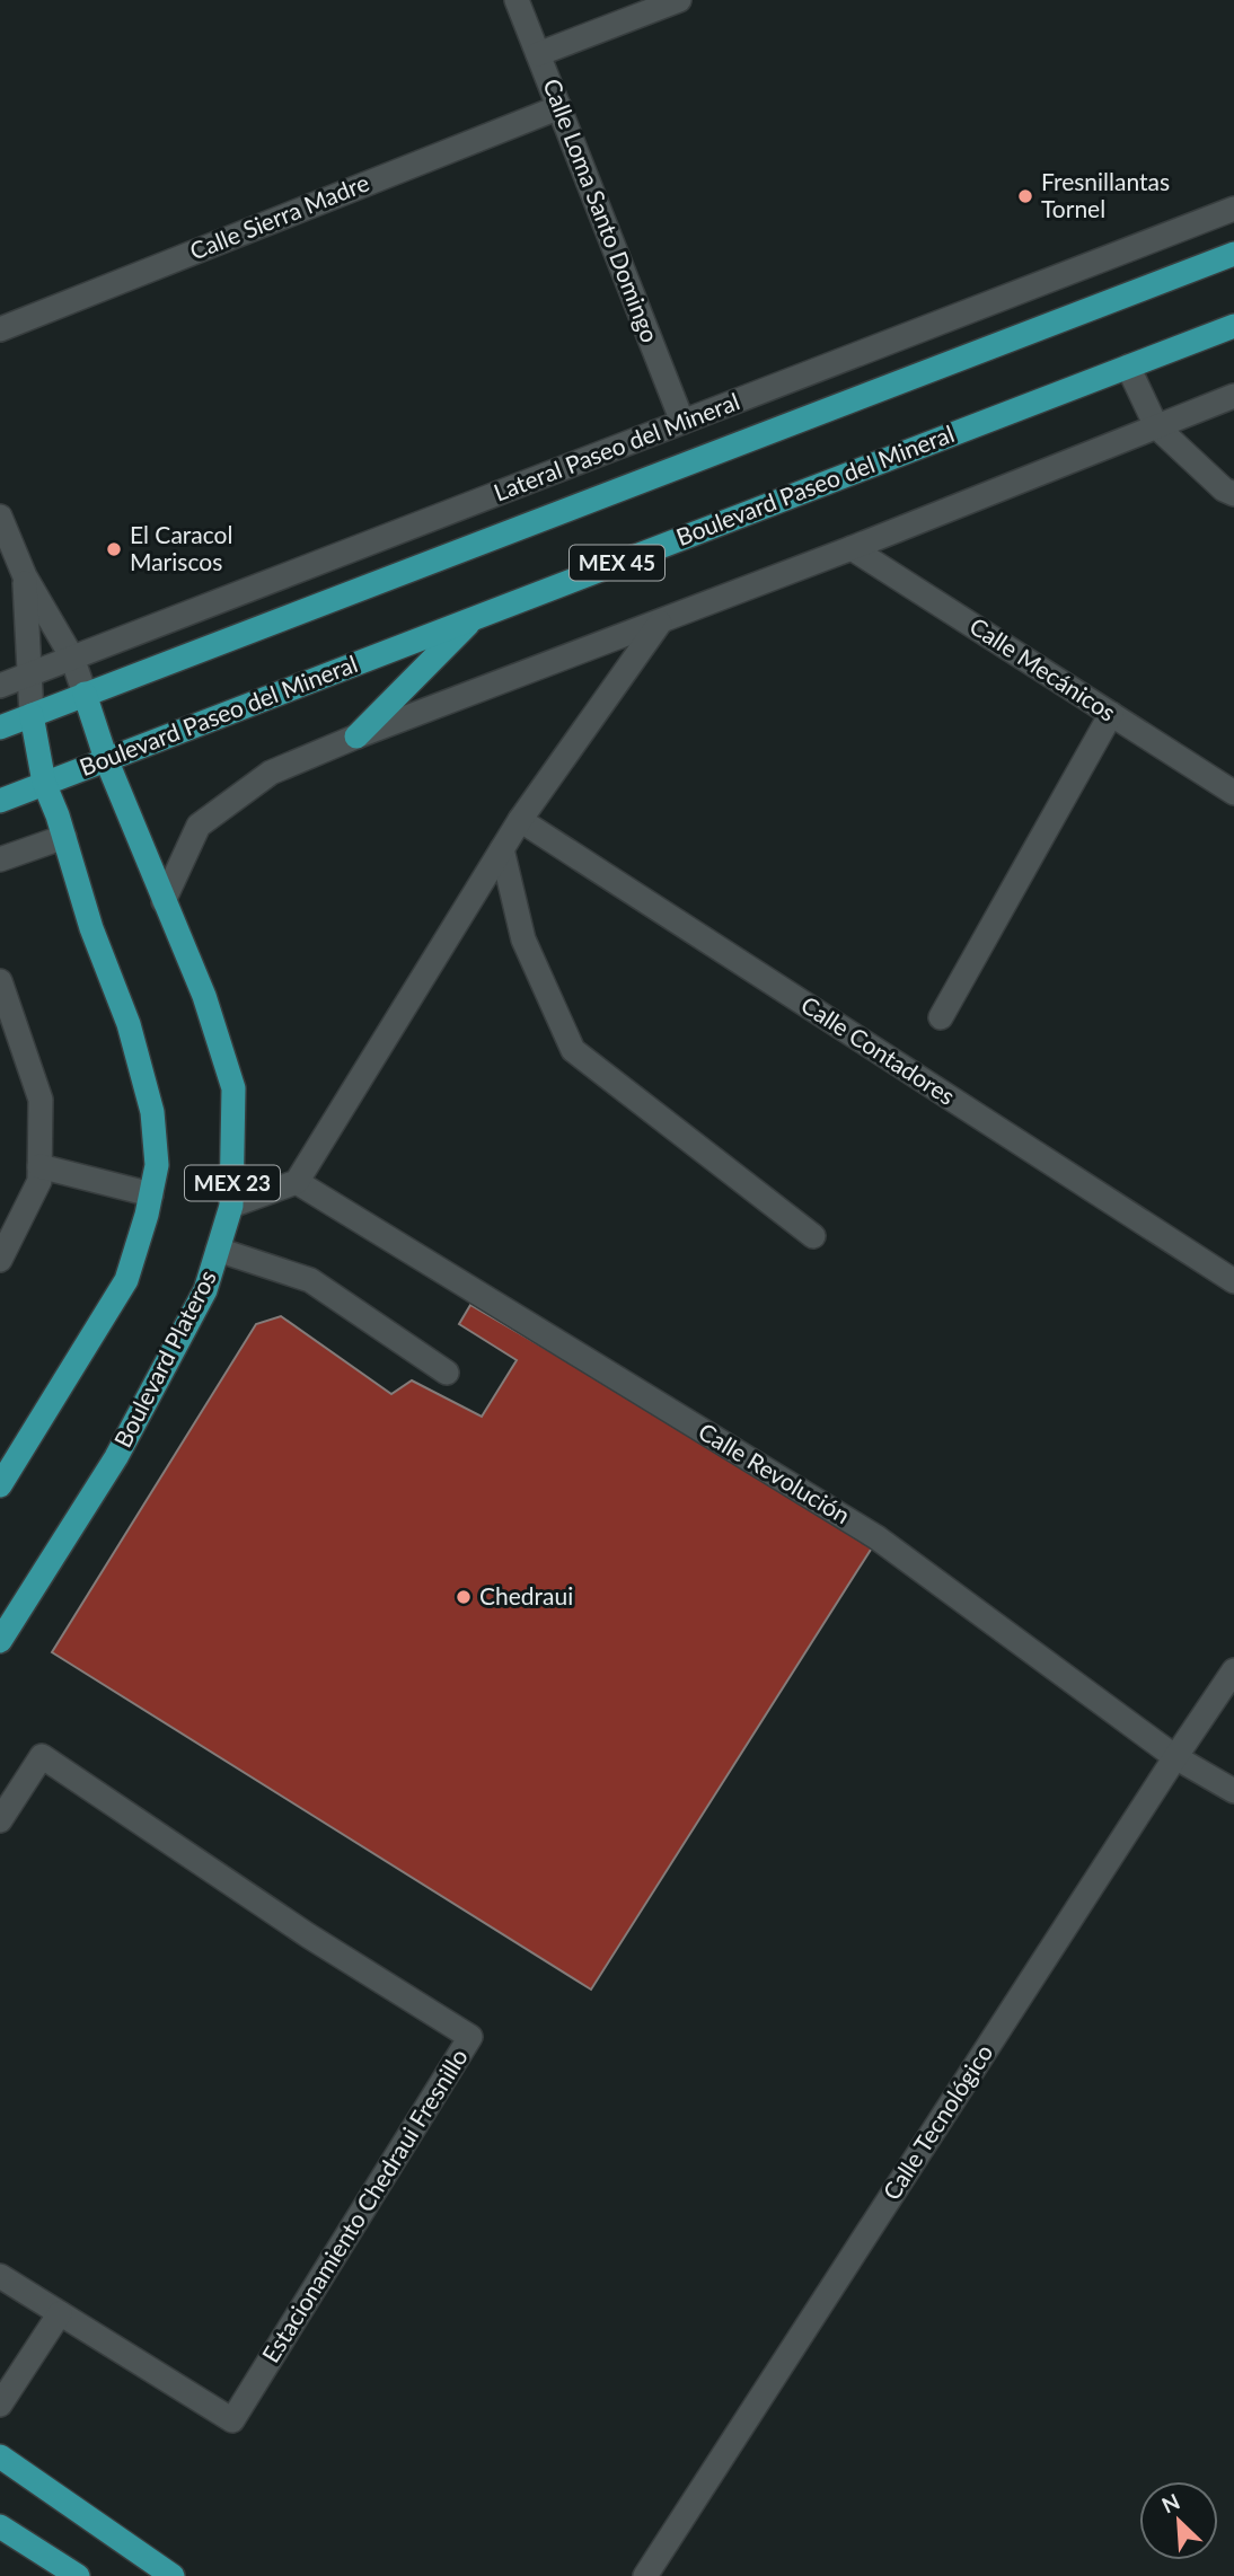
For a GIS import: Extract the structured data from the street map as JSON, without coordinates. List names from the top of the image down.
{
  "streets": {
    "main road": [
      "Boulevard Paseo del Mineral",
      "MEX 45",
      "MEX 23",
      "Boulevard Plateros"
    ],
    "street": [
      "Calle Loma Santo Domingo",
      "Calle Sierra Madre",
      "Lateral Paseo del Mineral",
      "Calle Mecánicos",
      "Calle Contadores",
      "Calle Revolución",
      "Calle Tecnológico",
      "Estacionamiento Chedraui Fresnillo"
    ]
  },
  "crossings": [
    ["Calle Loma Santo Domingo", "Calle Sierra Madre"],
    ["Calle Loma Santo Domingo", "Lateral Paseo del Mineral"],
    ["Boulevard Paseo del Mineral", "MEX 23"],
    ["Boulevard Paseo del Mineral", "Boulevard Plateros"],
    ["MEX 45", "MEX 23"],
    ["MEX 45", "Boulevard Plateros"],
    ["Calle Revolución", "Calle Tecnológico"]
  ],
  "places": ["Fresnillantas Tornel", "El Caracol Mariscos", "Chedraui"],
  "north": "top left"
}
